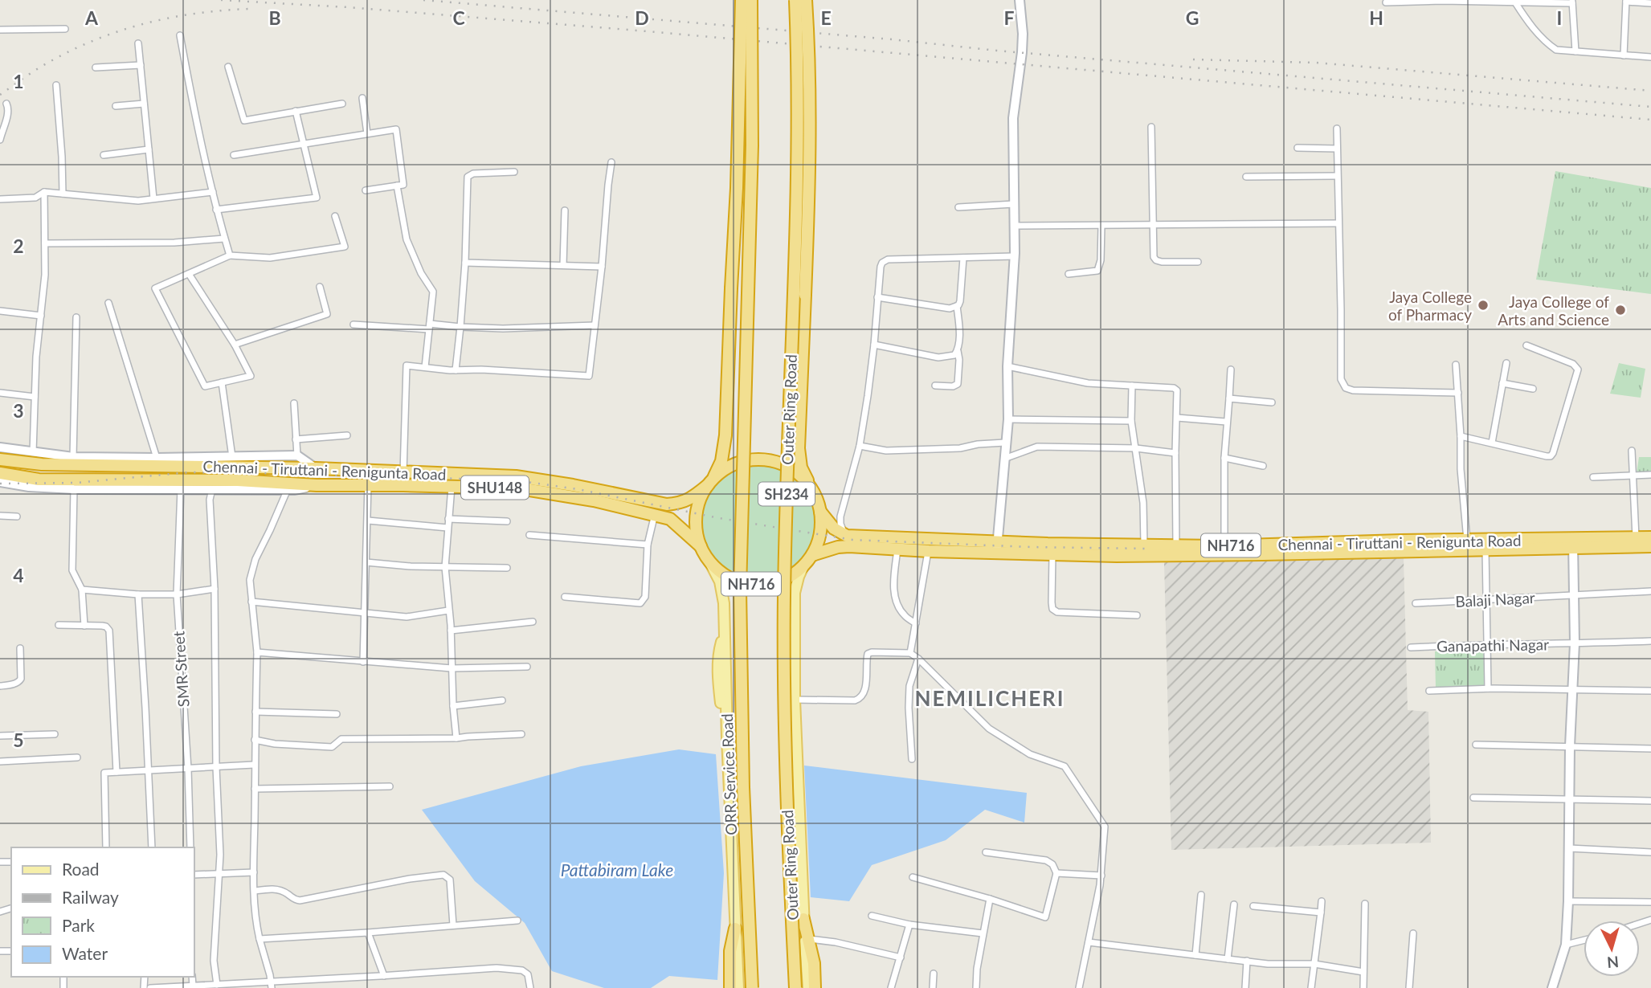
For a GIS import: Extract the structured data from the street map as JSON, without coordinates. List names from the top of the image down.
{
  "streets": {
    "highway": [
      "Outer Ring Road",
      "Chennai - Tiruttani - Renigunta Road",
      "SHU148",
      "SH234",
      "NH716"
    ],
    "main road": ["ORR Service Road"],
    "street": ["Balaji Nagar", "Ganapathi Nagar", "SMR Street"]
  },
  "crossings": [
    ["Chennai - Tiruttani - Renigunta Road", "ORR Service Road"]
  ],
  "districts": ["NEMILICHERI"],
  "water": ["Pattabiram Lake"],
  "places": ["Jaya College of Pharmacy", "Jaya College of Arts and Science"],
  "legend": [
    "Road",
    "Railway",
    "Park",
    "Water"
  ],
  "north": "bottom",
  "grid": {
    "columns": [
      "A",
      "B",
      "C",
      "D",
      "E",
      "F",
      "G",
      "H",
      "I"
    ],
    "rows": [
      "1",
      "2",
      "3",
      "4",
      "5"
    ]
  }
}
